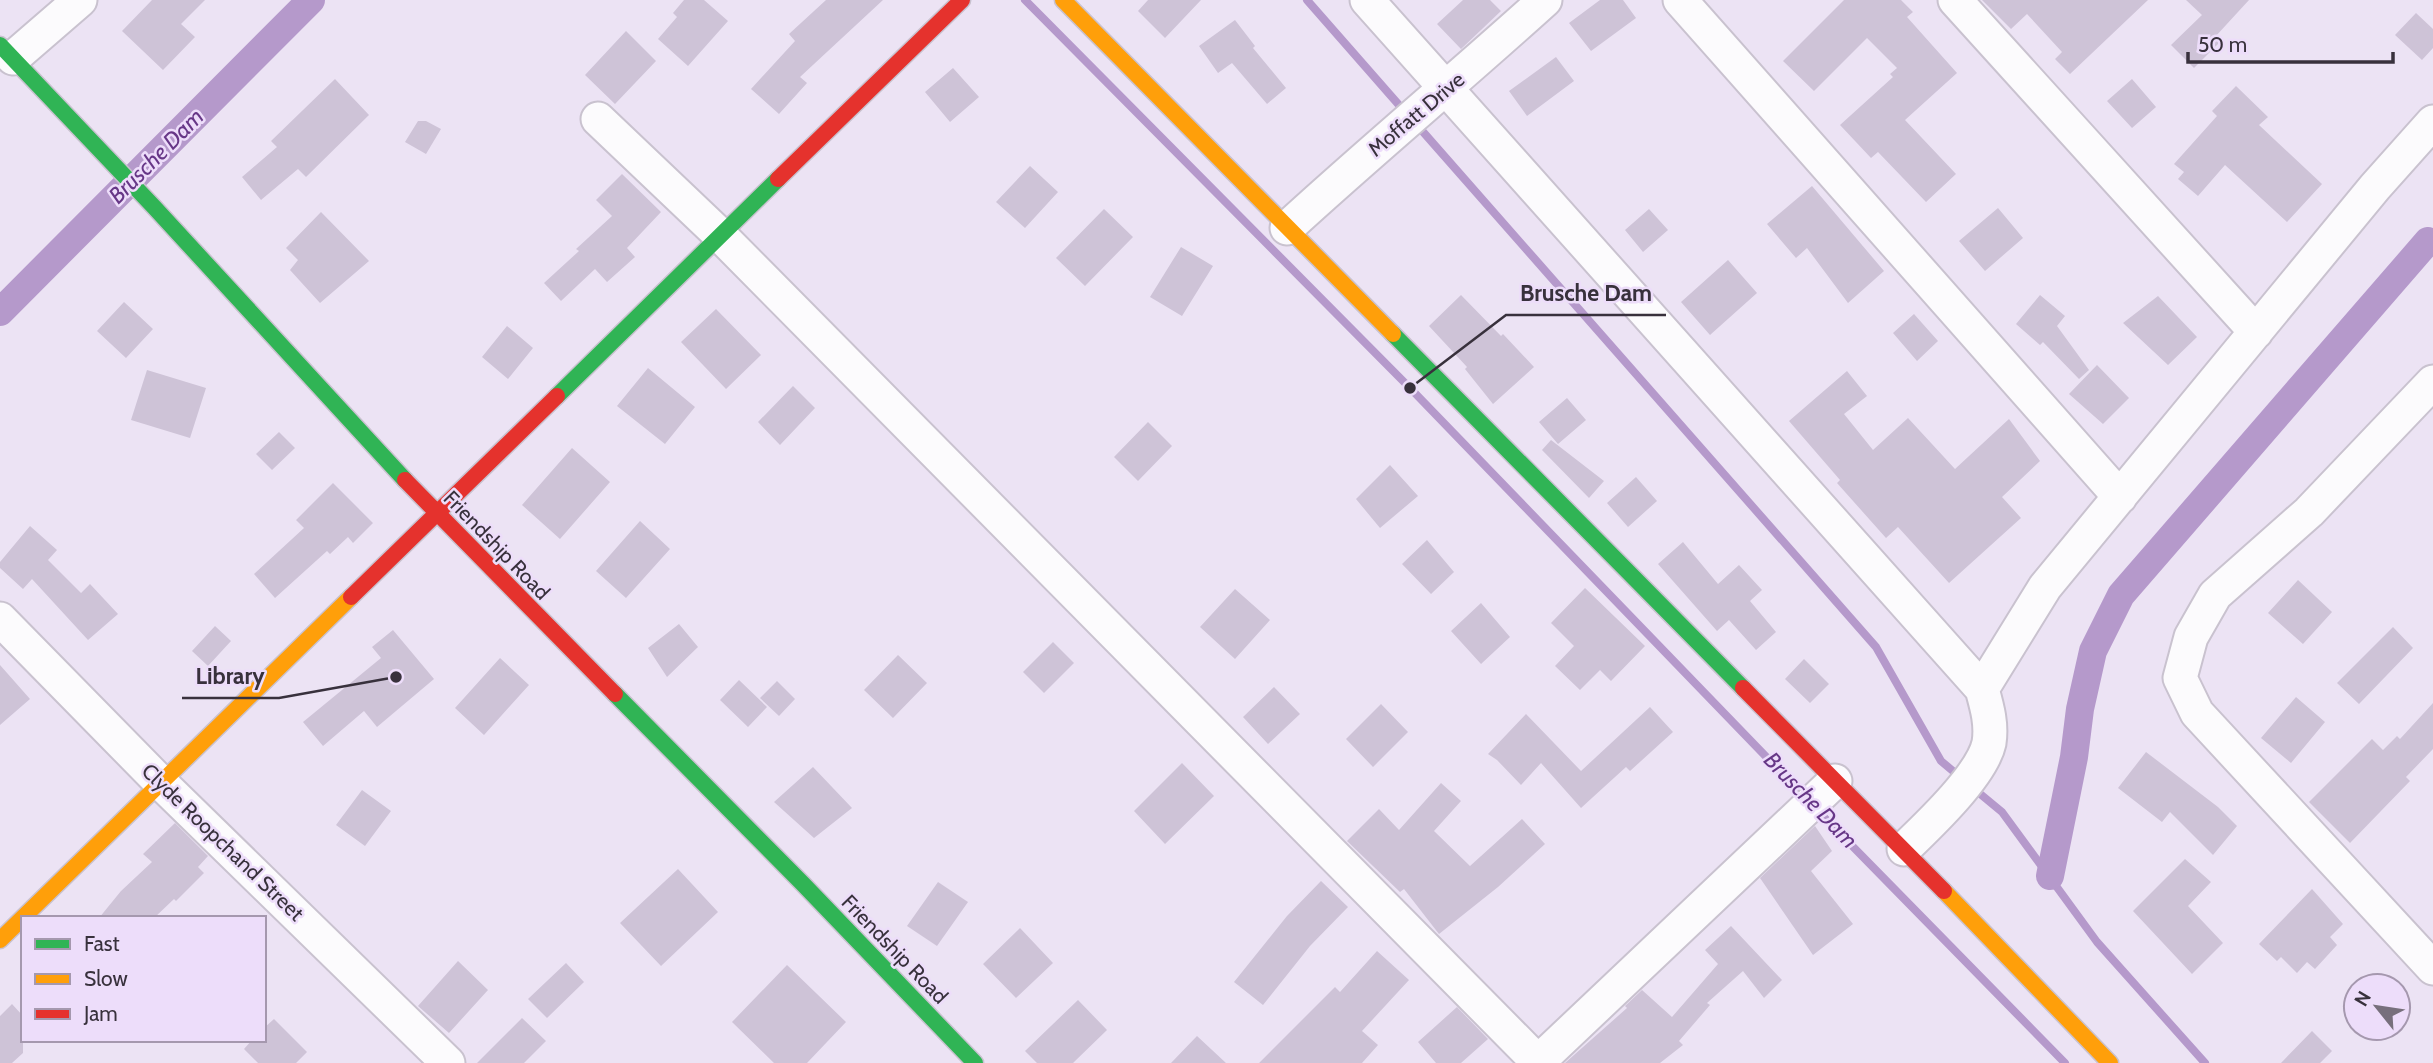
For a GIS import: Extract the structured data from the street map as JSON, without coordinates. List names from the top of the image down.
{
  "streets": {
    "street": ["Moffatt Drive", "Friendship Road", "Clyde Roopchand Street"]
  },
  "water": ["Brusche Dam"],
  "places": ["Brusche Dam", "Library"],
  "legend": ["Fast", "Slow", "Jam"],
  "scale_bar": "50 m",
  "north": "top left"
}
